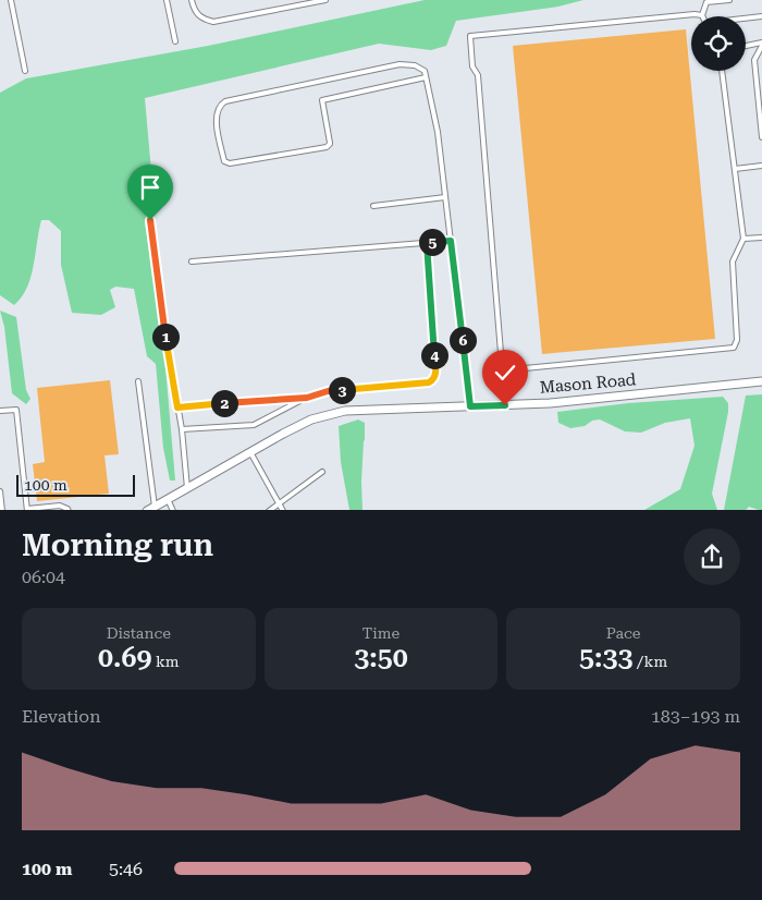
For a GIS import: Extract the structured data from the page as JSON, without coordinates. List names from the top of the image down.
{
  "streets": {
    "street": ["Mason Road"]
  },
  "scale_bar": "100 m",
  "page": {
    "pins": [
      "5",
      "1",
      "6",
      "4",
      "3",
      "2"
    ],
    "scale": "100 m",
    "heading": ["Morning run", "06:04"],
    "stats": [
      ["Distance", "0.69 km"],
      ["Time", "3:50"],
      ["Pace", "5:33 /km"]
    ],
    "chart": ["Elevation", "183–193 m"],
    "list": [
      {
        "name": "100 m",
        "note": "5:46"
      }
    ]
  }
}
